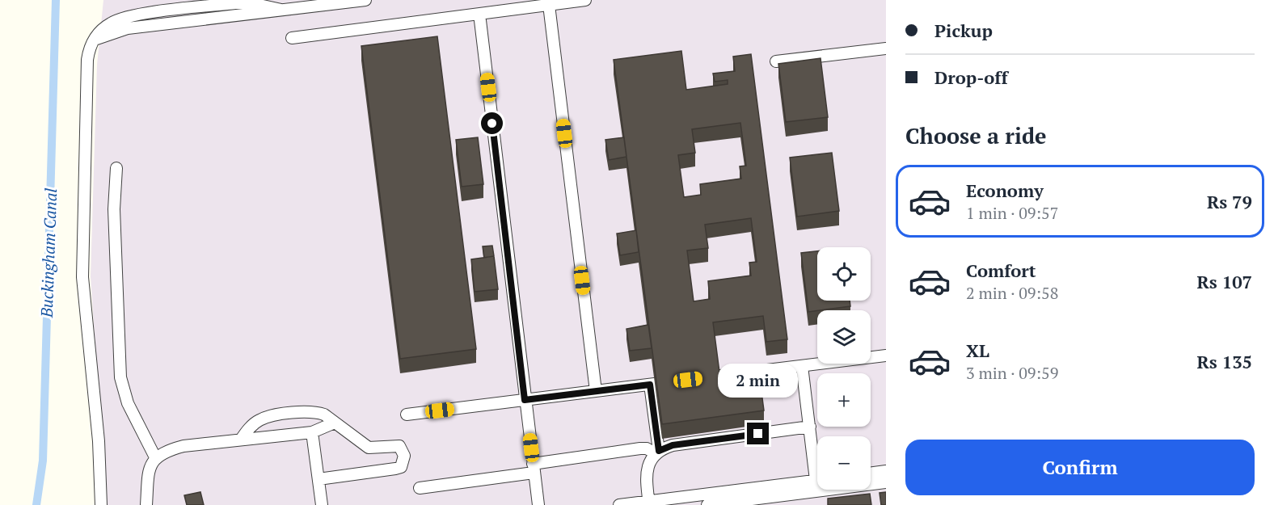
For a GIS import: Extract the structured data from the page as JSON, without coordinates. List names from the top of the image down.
{
  "water": ["Buckingham Canal"],
  "page": {
    "banner": ["Pickup", "Drop-off"],
    "heading": "Choose a ride",
    "list": [
      {
        "name": "Economy",
        "note": "1 min · 09:57",
        "value": "Rs 79"
      },
      {
        "name": "Comfort",
        "note": "2 min · 09:58",
        "value": "Rs 107"
      },
      {
        "name": "XL",
        "note": "3 min · 09:59",
        "value": "Rs 135"
      }
    ],
    "map_buttons": ["+", "−"],
    "bubble": "2 min",
    "buttons": "Confirm"
  }
}
